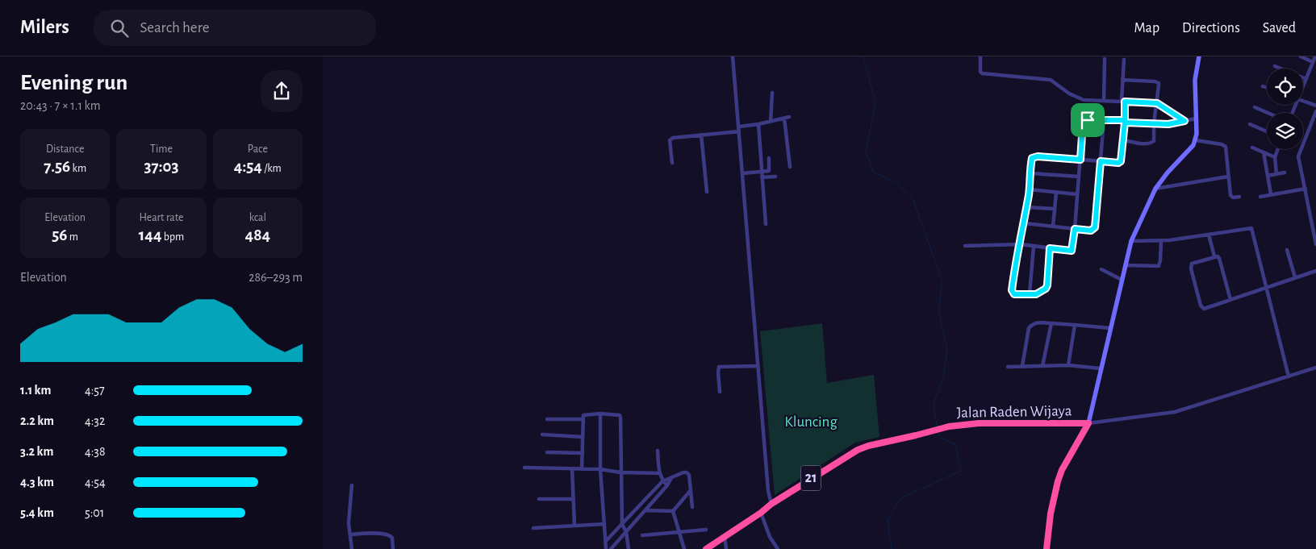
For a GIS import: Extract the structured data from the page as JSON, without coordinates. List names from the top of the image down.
{
  "streets": {
    "highway": ["Jalan Raden Wijaya", "21"]
  },
  "parks": ["Kluncing"],
  "page": {
    "header": "Milers",
    "search": "Search here",
    "nav": ["Map", "Directions", "Saved"],
    "heading": ["Evening run", "20:43 · 7 × 1.1 km"],
    "stats": [
      ["Distance", "7.56 km"],
      ["Time", "37:03"],
      ["Pace", "4:54 /km"],
      ["Elevation", "56 m"],
      ["Heart rate", "144 bpm"],
      ["kcal", "484"]
    ],
    "chart": ["Elevation", "286–293 m"],
    "list": [
      {
        "name": "1.1 km",
        "note": "4:57"
      },
      {
        "name": "2.2 km",
        "note": "4:32"
      },
      {
        "name": "3.2 km",
        "note": "4:38"
      },
      {
        "name": "4.3 km",
        "note": "4:54"
      },
      {
        "name": "5.4 km",
        "note": "5:01"
      }
    ]
  }
}
